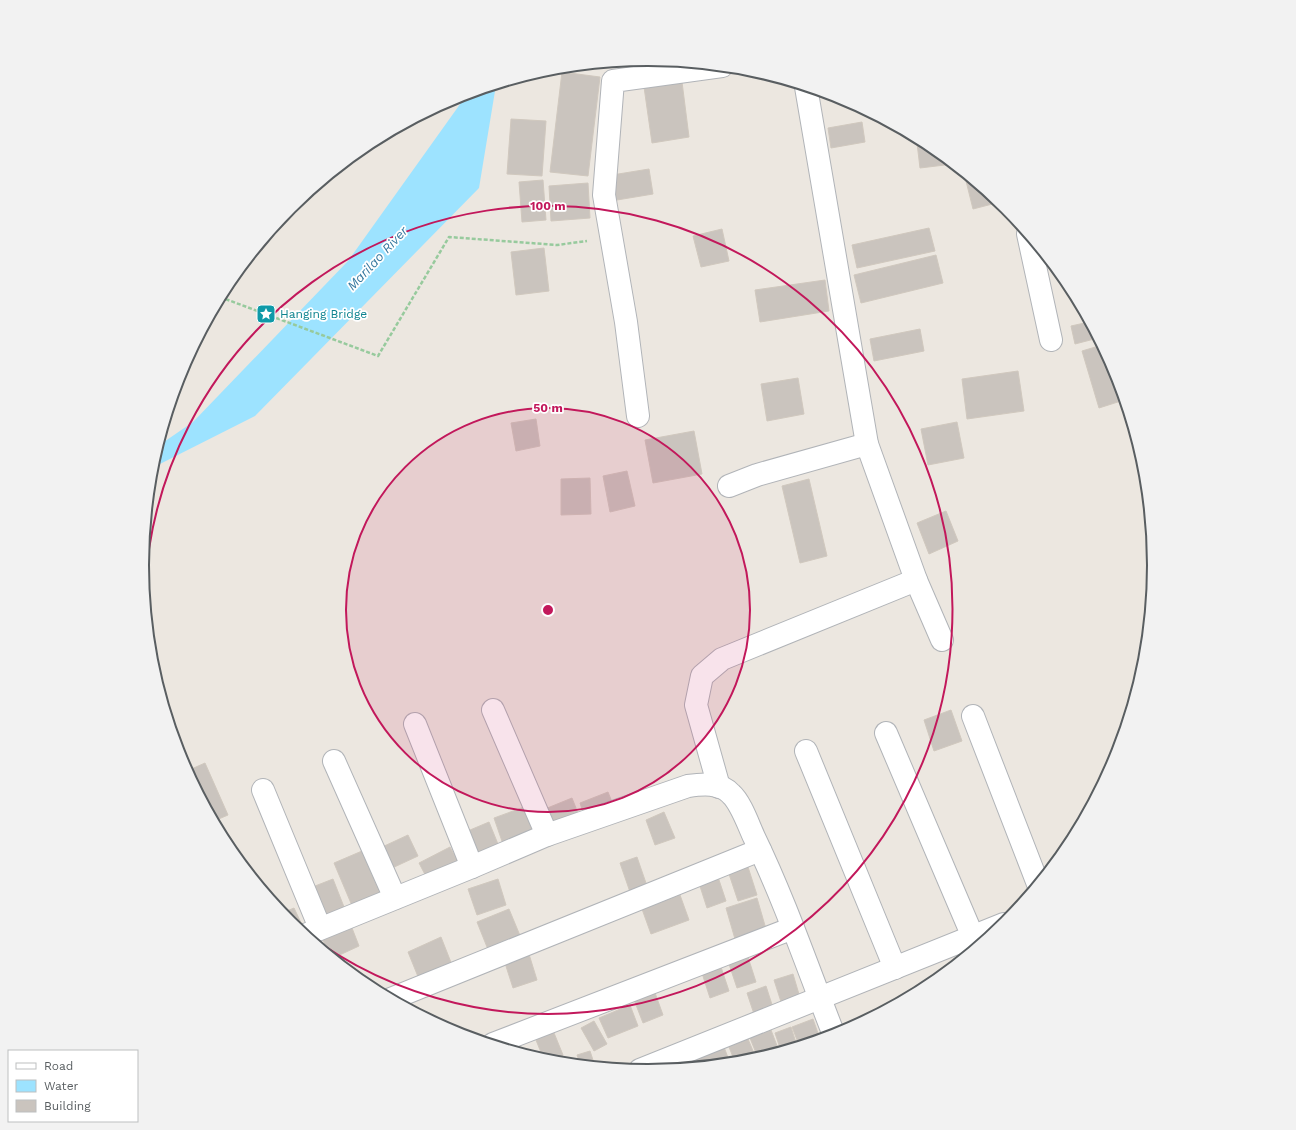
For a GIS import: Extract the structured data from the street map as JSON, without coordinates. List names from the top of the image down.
{
  "water": ["Marilao River"],
  "places": {
    "place": ["Hanging Bridge"]
  },
  "legend": ["Road", "Water", "Building"],
  "rings": ["100 m", "50 m"]
}
